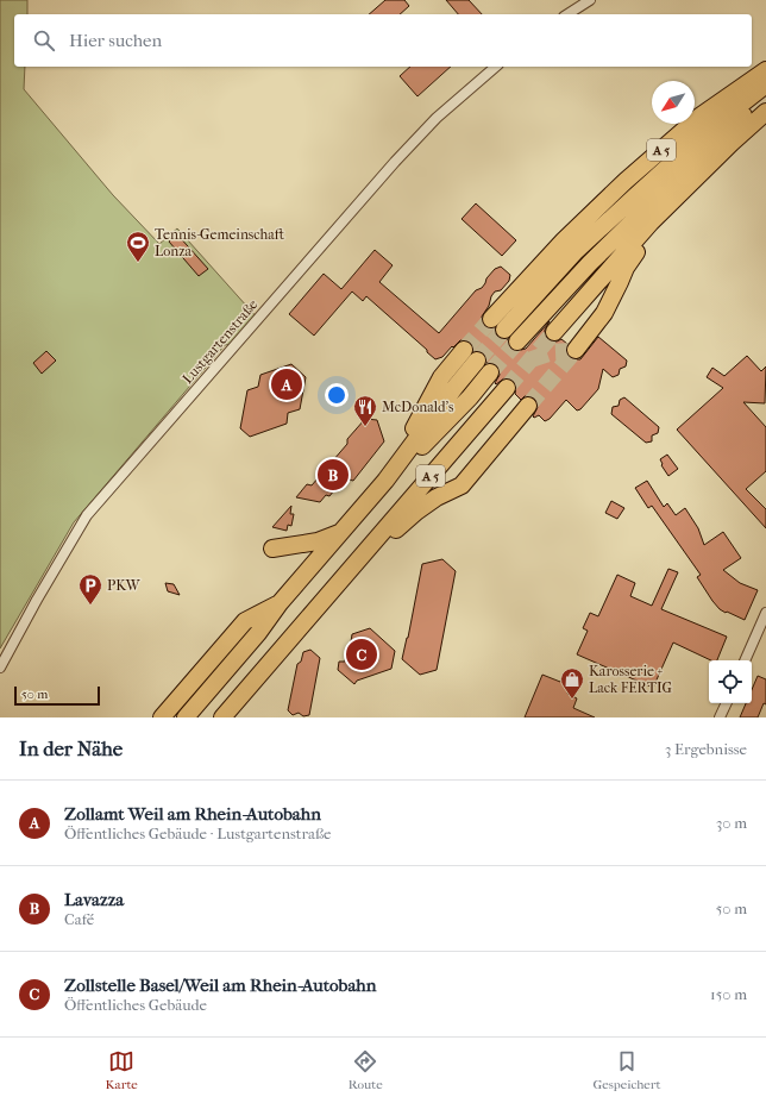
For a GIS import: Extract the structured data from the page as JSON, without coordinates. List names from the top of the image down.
{
  "streets": {
    "highway": ["A 5"],
    "street": ["Lustgartenstraße"]
  },
  "places": {
    "sports": ["Tennis-Gemeinschaft Lonza"],
    "restaurant": ["McDonald's"],
    "parking": ["PKW"],
    "shop": ["Karosserie + Lack FERTIG"]
  },
  "scale_bar": "50 m",
  "north": "bottom left",
  "page": {
    "search": "Hier suchen",
    "pins": ["A", "B", "C"],
    "scale": "50 m",
    "heading": ["In der Nähe", "3 Ergebnisse"],
    "list": [
      {
        "mark": "A",
        "name": "Zollamt Weil am Rhein-Autobahn",
        "note": "Öffentliches Gebäude · Lustgartenstraße",
        "value": "30 m"
      },
      {
        "mark": "B",
        "name": "Lavazza",
        "note": "Café",
        "value": "50 m"
      },
      {
        "mark": "C",
        "name": "Zollstelle Basel/Weil am Rhein-Autobahn",
        "note": "Öffentliches Gebäude",
        "value": "150 m"
      }
    ],
    "nav": ["Karte", "Route", "Gespeichert"]
  }
}
